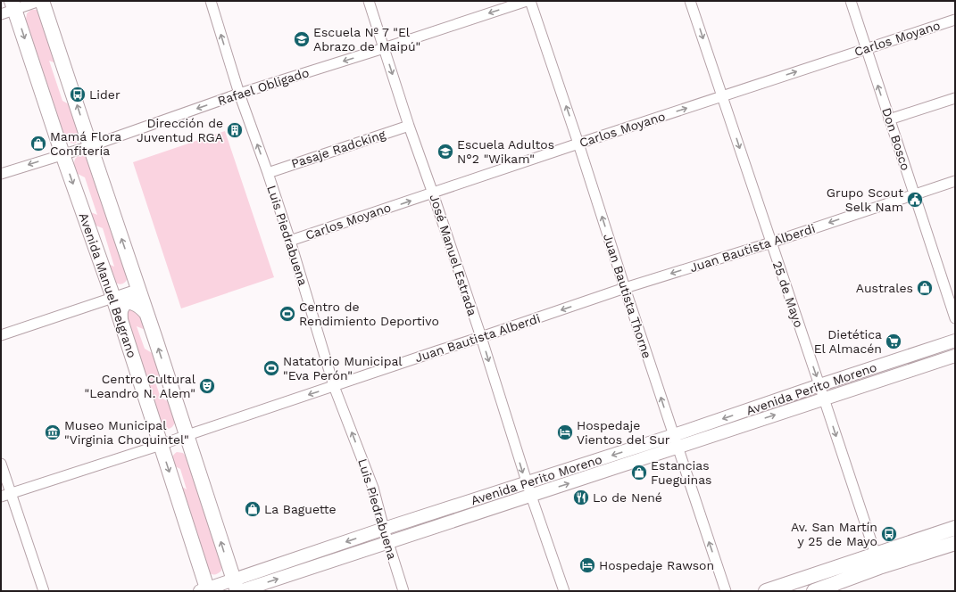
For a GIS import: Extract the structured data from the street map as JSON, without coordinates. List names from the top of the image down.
{
  "streets": {
    "main road": ["Avenida Manuel Belgrano"],
    "street": [
      "Carlos Moyano",
      "Rafael Obligado",
      "Don Bosco",
      "Pasaje Radcking",
      "Luis Piedrabuena",
      "Juan Bautista Alberdi",
      "José Manuel Estrada",
      "25 de Mayo",
      "Juan Bautista Thorne",
      "Avenida Perito Moreno"
    ]
  },
  "crossings": [
    ["Carlos Moyano", "Don Bosco"],
    ["Carlos Moyano", "Luis Piedrabuena"],
    ["Carlos Moyano", "José Manuel Estrada"],
    ["Carlos Moyano", "25 de Mayo"],
    ["Carlos Moyano", "Juan Bautista Thorne"],
    ["Rafael Obligado", "Luis Piedrabuena"],
    ["Rafael Obligado", "José Manuel Estrada"],
    ["Rafael Obligado", "Avenida Manuel Belgrano"],
    ["Don Bosco", "Juan Bautista Alberdi"],
    ["Pasaje Radcking", "Luis Piedrabuena"],
    ["Pasaje Radcking", "José Manuel Estrada"],
    ["Luis Piedrabuena", "Juan Bautista Alberdi"],
    ["Luis Piedrabuena", "Avenida Perito Moreno"],
    ["Juan Bautista Alberdi", "José Manuel Estrada"],
    ["Juan Bautista Alberdi", "Avenida Manuel Belgrano"],
    ["Juan Bautista Alberdi", "25 de Mayo"],
    ["Juan Bautista Alberdi", "Juan Bautista Thorne"],
    ["José Manuel Estrada", "Avenida Perito Moreno"],
    ["Avenida Manuel Belgrano", "Avenida Perito Moreno"],
    ["25 de Mayo", "Avenida Perito Moreno"],
    ["Juan Bautista Thorne", "Avenida Perito Moreno"]
  ],
  "one_way": [
    "Carlos Moyano",
    "Rafael Obligado",
    "Luis Piedrabuena",
    "Juan Bautista Alberdi",
    "José Manuel Estrada",
    "25 de Mayo",
    "Juan Bautista Thorne"
  ],
  "places": {
    "school or university": ["Escuela Nº 7 \"El Abrazo de Maipú\"", "Escuela Adultos N°2 \"Wikam\""],
    "bus stop": ["Lider", "Av. San Martín y 25 de Mayo"],
    "building": ["Dirección de Juventud RGA"],
    "shop": [
      "Mamá Flora Confitería",
      "Australes",
      "Estancias Fueguinas",
      "La Baguette"
    ],
    "public building": ["Grupo Scout Selk Nam"],
    "sports": ["Centro de Rendimiento Deportivo", "Natatorio Municipal \"Eva Perón\""],
    "supermarket": ["Dietética El Almacén"],
    "theatre": ["Centro Cultural \"Leandro N. Alem\""],
    "museum": ["Museo Municipal \"Virginia Choquintel\""],
    "hotel": ["Hospedaje Vientos del Sur", "Hospedaje Rawson"],
    "restaurant": ["Lo de Nené"]
  }
}
